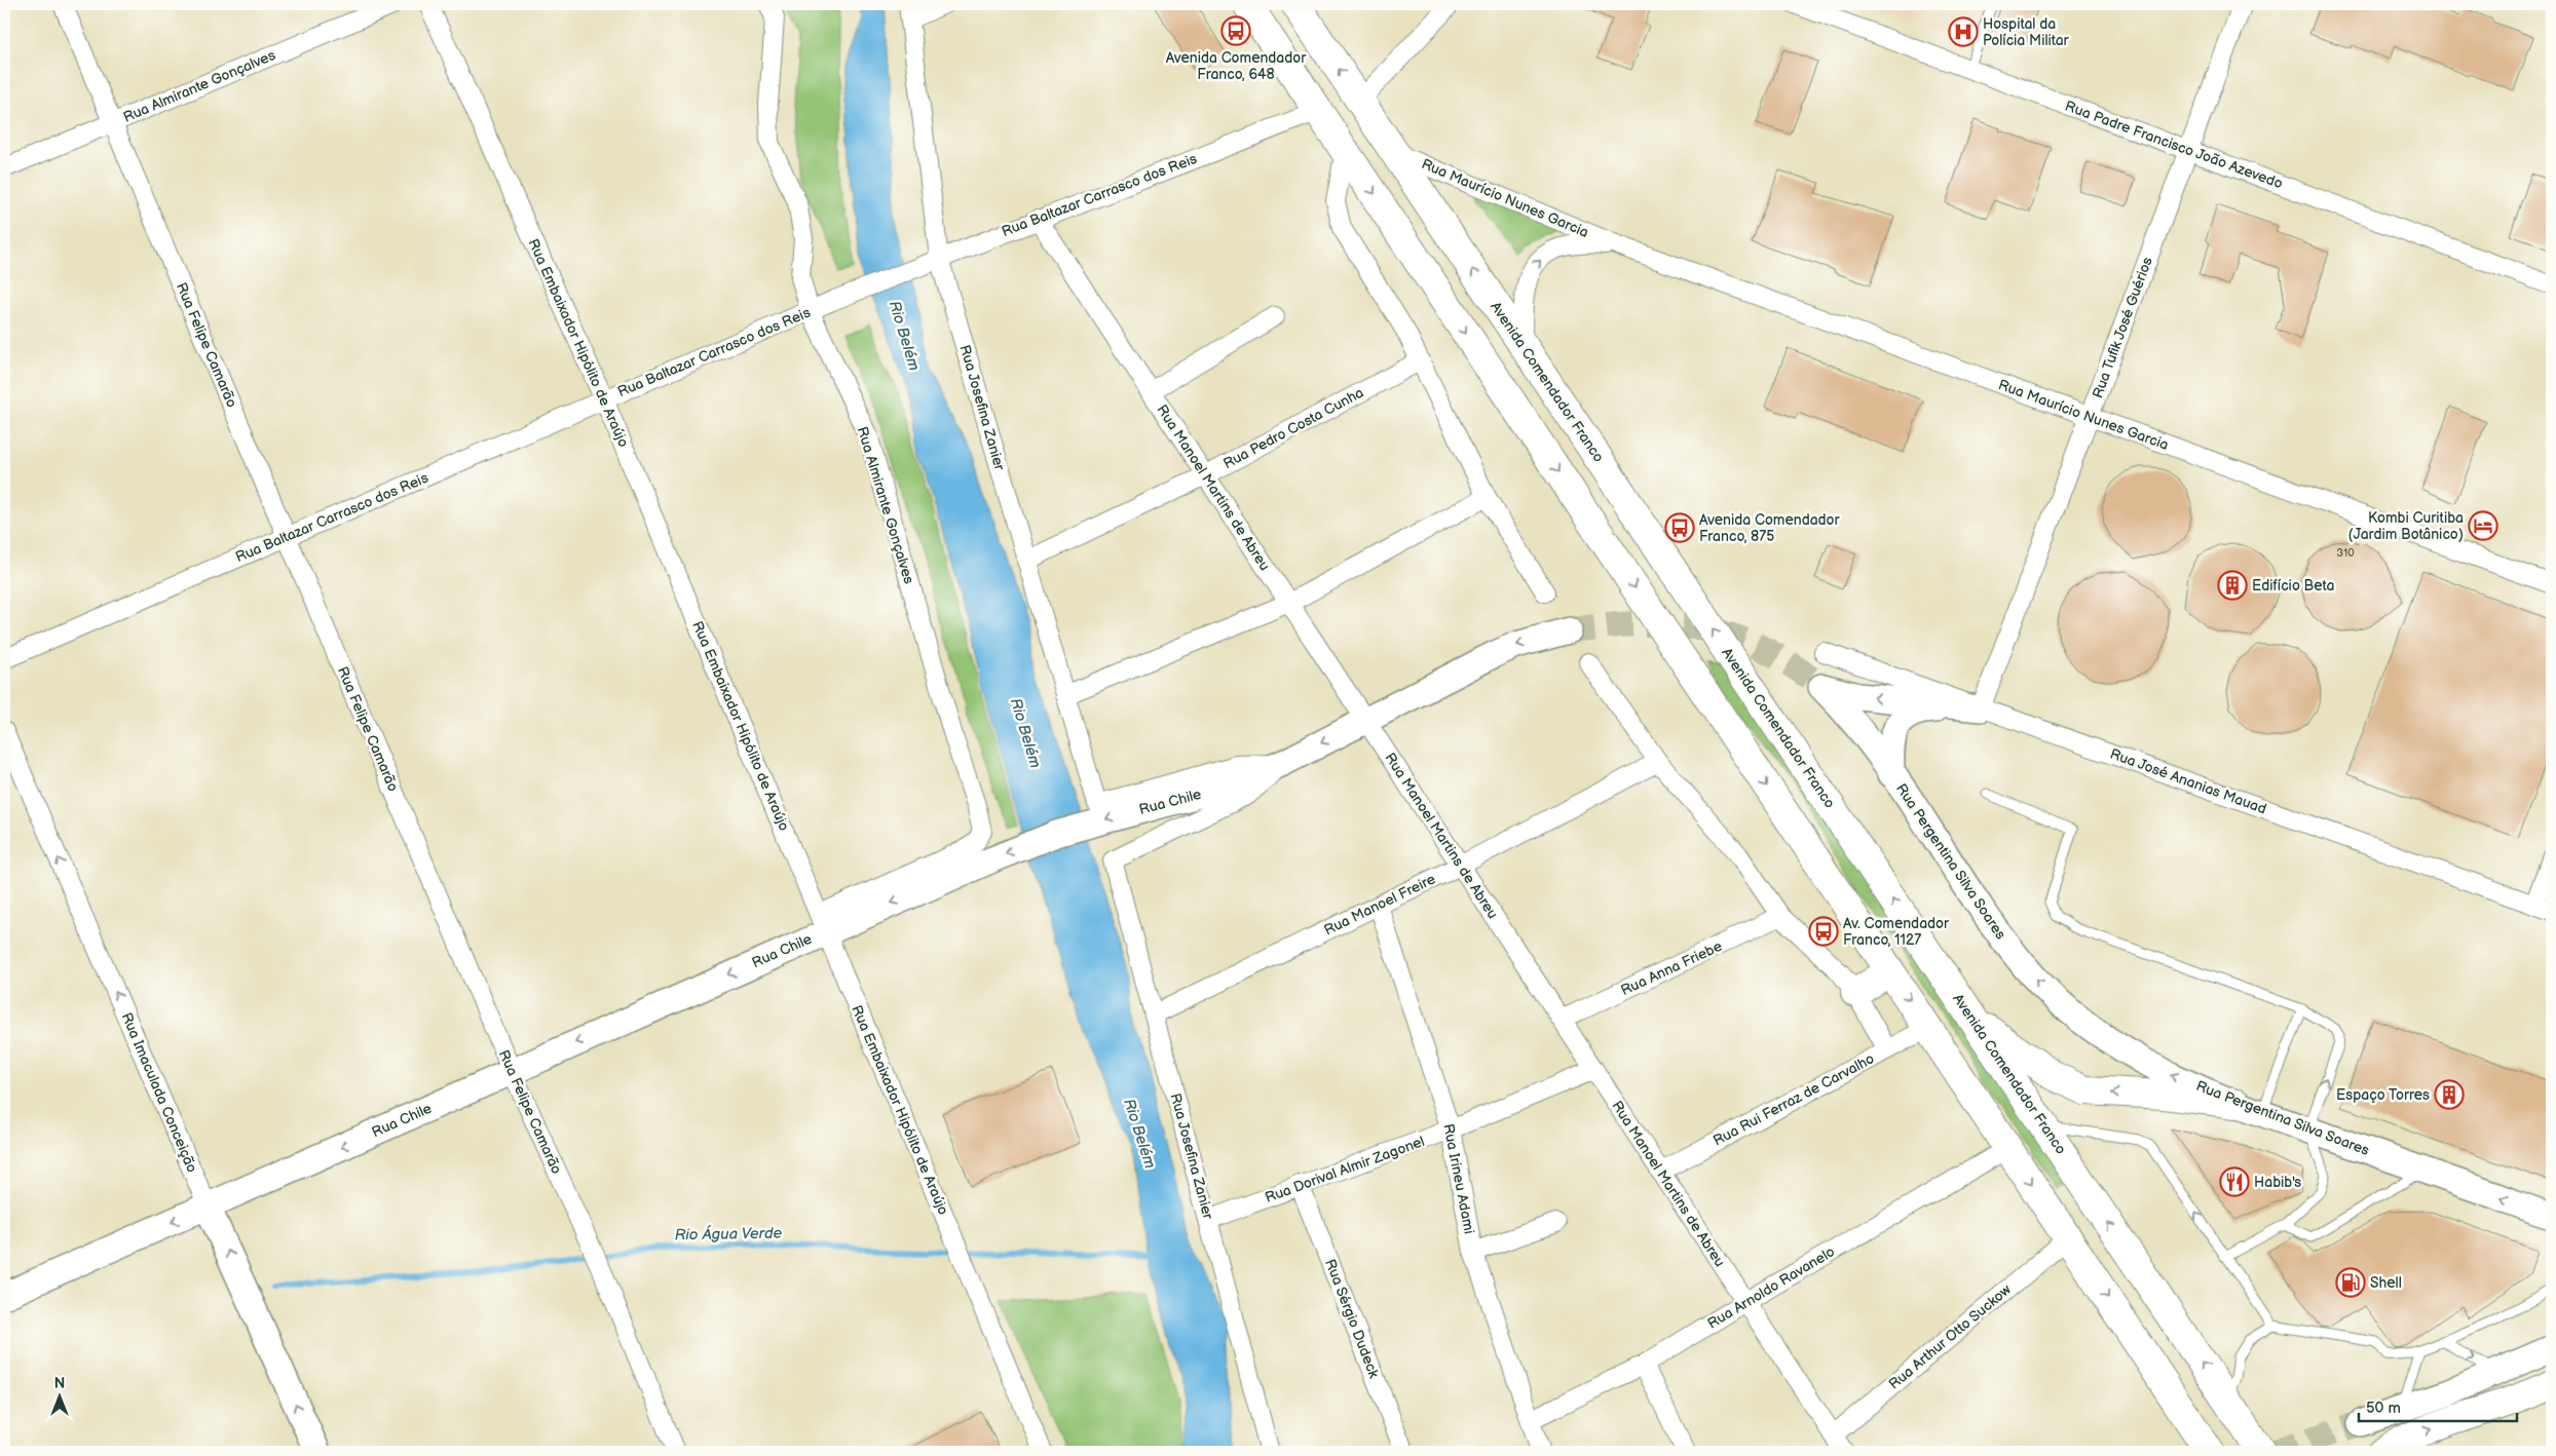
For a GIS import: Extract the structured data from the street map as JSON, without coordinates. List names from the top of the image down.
{
  "streets": {
    "highway": ["Avenida Comendador Franco"],
    "main road": ["Rua Chile", "Rua Pergentina Silva Soares", "Rua Imaculada Conceição"],
    "street": [
      "Rua Almirante Gonçalves",
      "Rua Padre Francisco João Azevedo",
      "Rua Baltazar Carrasco dos Reis",
      "Rua Maurício Nunes Garcia",
      "Rua Tufik José Guérios",
      "Rua Embaixador Hipólito de Araújo",
      "Rua Felipe Camarão",
      "Rua Josefina Zanier",
      "Rua Pedro Costa Cunha",
      "Rua Manoel Martins de Abreu",
      "Rua José Ananias Mauad",
      "Rua Manoel Freire",
      "Rua Anna Friebe",
      "Rua Rui Ferraz de Carvalho",
      "Rua Dorival Almir Zagonel",
      "Rua Irineu Adami",
      "Rua Arnoldo Ravanelo",
      "Rua Sérgio Dudeck",
      "Rua Arthur Otto Suckow"
    ]
  },
  "crossings": [
    ["Rua Almirante Gonçalves", "Rua Baltazar Carrasco dos Reis"],
    ["Rua Almirante Gonçalves", "Rua Embaixador Hipólito de Araújo"],
    ["Rua Almirante Gonçalves", "Rua Felipe Camarão"],
    ["Rua Almirante Gonçalves", "Rua Chile"],
    ["Rua Padre Francisco João Azevedo", "Rua Tufik José Guérios"],
    ["Rua Baltazar Carrasco dos Reis", "Rua Embaixador Hipólito de Araújo"],
    ["Rua Baltazar Carrasco dos Reis", "Rua Felipe Camarão"],
    ["Rua Baltazar Carrasco dos Reis", "Rua Josefina Zanier"],
    ["Rua Baltazar Carrasco dos Reis", "Rua Manoel Martins de Abreu"],
    ["Rua Maurício Nunes Garcia", "Rua Tufik José Guérios"],
    ["Rua Maurício Nunes Garcia", "Avenida Comendador Franco"],
    ["Rua Tufik José Guérios", "Rua José Ananias Mauad"],
    ["Rua Tufik José Guérios", "Rua Pergentina Silva Soares"],
    ["Rua Embaixador Hipólito de Araújo", "Rua Chile"],
    ["Rua Felipe Camarão", "Rua Chile"],
    ["Rua Josefina Zanier", "Rua Pedro Costa Cunha"],
    ["Rua Josefina Zanier", "Rua Chile"],
    ["Rua Josefina Zanier", "Rua Manoel Freire"],
    ["Rua Josefina Zanier", "Rua Dorival Almir Zagonel"],
    ["Rua Pedro Costa Cunha", "Rua Manoel Martins de Abreu"],
    ["Rua Manoel Martins de Abreu", "Rua Chile"],
    ["Rua Manoel Martins de Abreu", "Rua Manoel Freire"],
    ["Rua Manoel Martins de Abreu", "Rua Anna Friebe"],
    ["Rua Manoel Martins de Abreu", "Rua Rui Ferraz de Carvalho"],
    ["Rua Manoel Martins de Abreu", "Rua Dorival Almir Zagonel"],
    ["Rua Manoel Martins de Abreu", "Rua Arnoldo Ravanelo"],
    ["Rua Manoel Martins de Abreu", "Rua Arthur Otto Suckow"],
    ["Rua José Ananias Mauad", "Rua Pergentina Silva Soares"],
    ["Rua Chile", "Rua Imaculada Conceição"],
    ["Rua Manoel Freire", "Rua Irineu Adami"],
    ["Rua Dorival Almir Zagonel", "Rua Irineu Adami"],
    ["Rua Dorival Almir Zagonel", "Rua Sérgio Dudeck"],
    ["Rua Irineu Adami", "Rua Arnoldo Ravanelo"]
  ],
  "one_way": ["Rua Chile", "Rua Imaculada Conceição"],
  "water": ["Rio Belém", "Rio Água Verde"],
  "places": {
    "bus stop": ["Avenida Comendador Franco, 648", "Avenida Comendador Franco, 875", "Av. Comendador Franco, 1127"],
    "hospital": ["Hospital da Polícia Militar"],
    "hotel": ["Kombi Curitiba (Jardim Botânico)"],
    "building": ["Edifício Beta", "Espaço Torres"],
    "restaurant": ["Habib's"],
    "fuel station": ["Shell"]
  },
  "house_numbers": ["310"],
  "scale_bar": "50 m",
  "north": "top"
}
